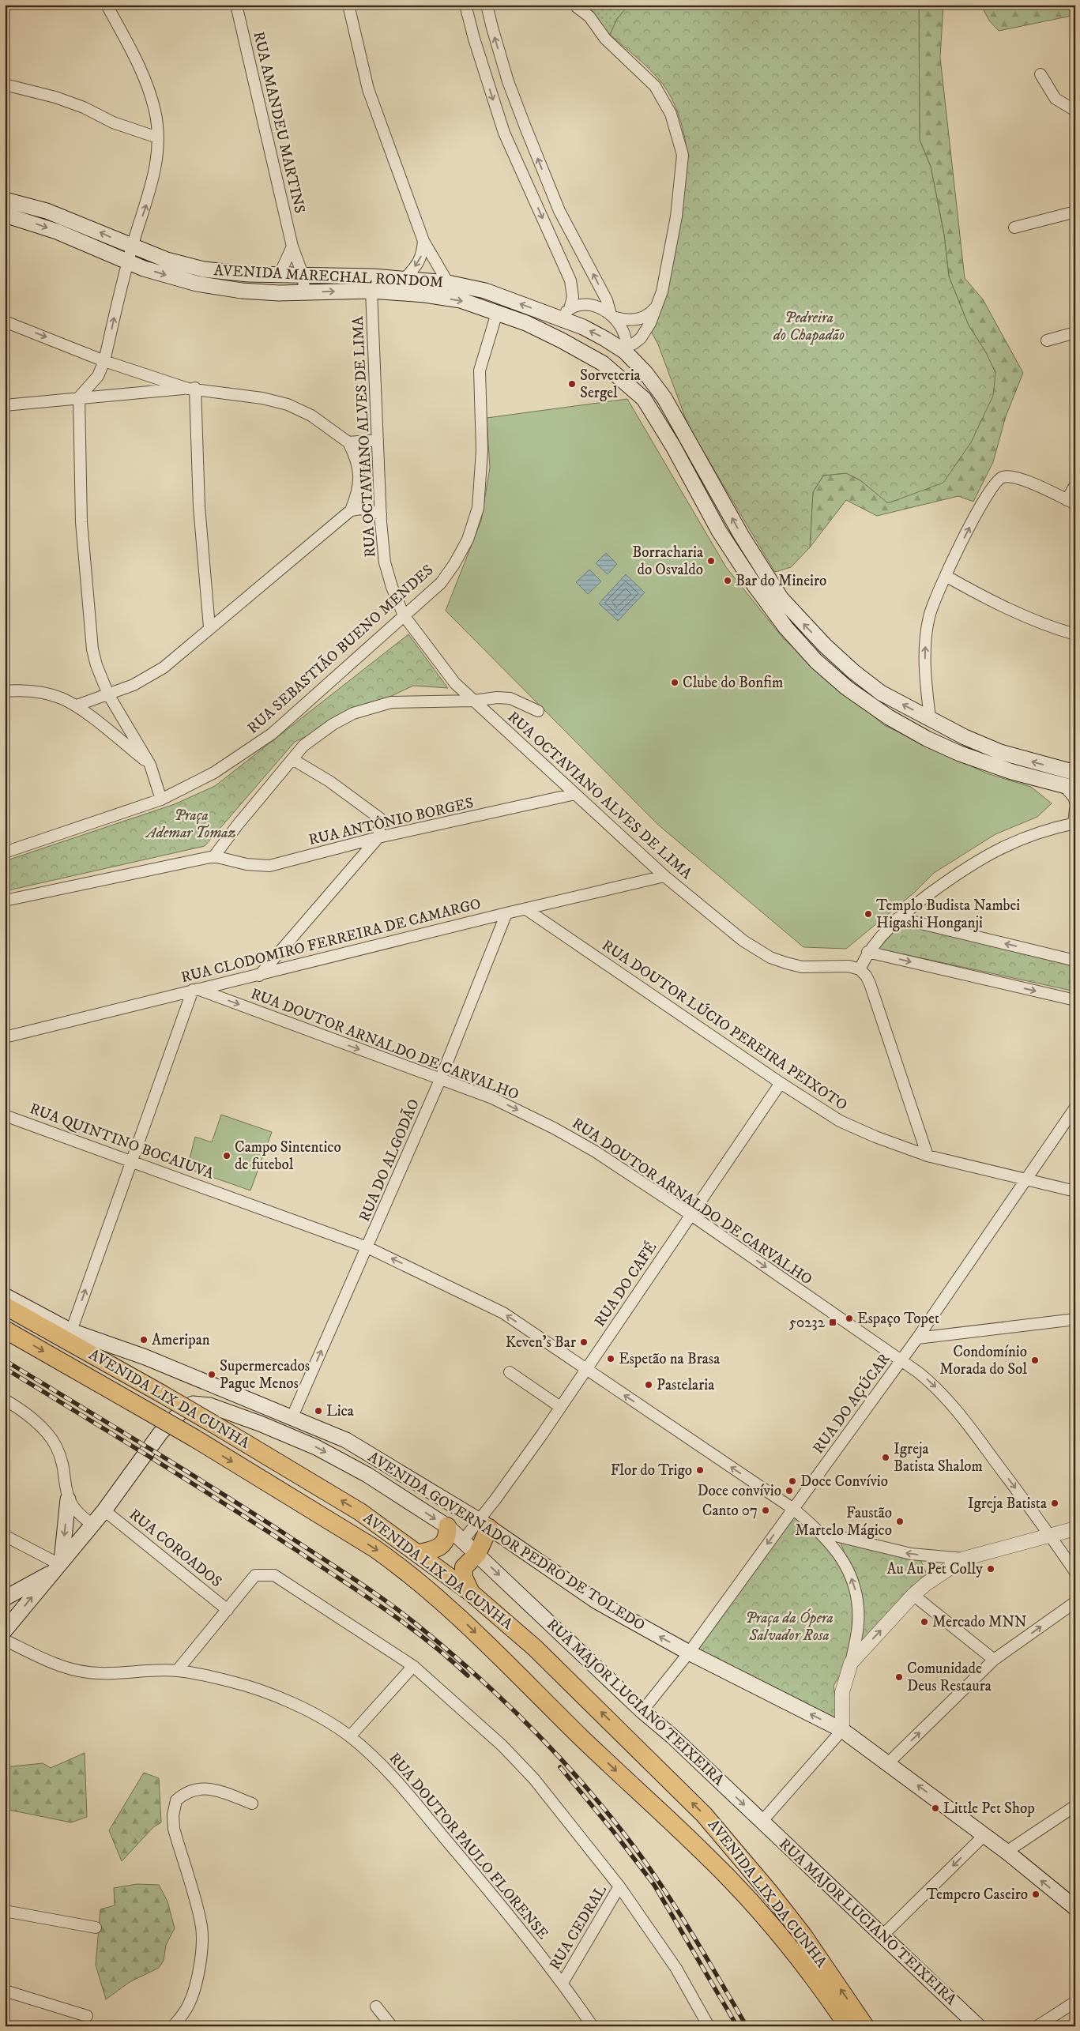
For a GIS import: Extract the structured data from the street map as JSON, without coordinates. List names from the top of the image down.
{
  "streets": {
    "highway": ["AVENIDA LIX DA CUNHA"],
    "main road": ["AVENIDA MARECHAL RONDOM", "AVENIDA GOVERNADOR PEDRO DE TOLEDO", "RUA MAJOR LUCIANO TEIXEIRA"],
    "street": [
      "RUA AMANDEU MARTINS",
      "RUA OCTAVIANO ALVES DE LIMA",
      "RUA SEBASTIÃO BUENO MENDES",
      "RUA ANTÔNIO BORGES",
      "RUA CLODOMIRO FERREIRA DE CAMARGO",
      "RUA DOUTOR LÚCIO PEREIRA PEIXOTO",
      "RUA DOUTOR ARNALDO DE CARVALHO",
      "RUA QUINTINO BOCAIUVA",
      "RUA DO ALGODÃO",
      "RUA DO CAFÉ",
      "RUA DO AÇÚCAR",
      "RUA COROADOS",
      "RUA DOUTOR PAULO FLORENSE",
      "RUA CEDRAL"
    ]
  },
  "crossings": [
    ["RUA AMANDEU MARTINS", "AVENIDA MARECHAL RONDOM"],
    ["RUA OCTAVIANO ALVES DE LIMA", "RUA SEBASTIÃO BUENO MENDES"],
    ["RUA OCTAVIANO ALVES DE LIMA", "RUA ANTÔNIO BORGES"],
    ["RUA OCTAVIANO ALVES DE LIMA", "RUA CLODOMIRO FERREIRA DE CAMARGO"],
    ["RUA CLODOMIRO FERREIRA DE CAMARGO", "RUA DOUTOR LÚCIO PEREIRA PEIXOTO"],
    ["RUA CLODOMIRO FERREIRA DE CAMARGO", "RUA DOUTOR ARNALDO DE CARVALHO"],
    ["RUA CLODOMIRO FERREIRA DE CAMARGO", "RUA DO ALGODÃO"],
    ["RUA DOUTOR LÚCIO PEREIRA PEIXOTO", "RUA DO CAFÉ"],
    ["RUA DOUTOR LÚCIO PEREIRA PEIXOTO", "RUA DO AÇÚCAR"],
    ["RUA DOUTOR ARNALDO DE CARVALHO", "RUA DO ALGODÃO"],
    ["RUA DOUTOR ARNALDO DE CARVALHO", "RUA DO CAFÉ"],
    ["RUA DOUTOR ARNALDO DE CARVALHO", "RUA DO AÇÚCAR"],
    ["RUA QUINTINO BOCAIUVA", "RUA DO ALGODÃO"],
    ["RUA QUINTINO BOCAIUVA", "RUA DO CAFÉ"],
    ["RUA QUINTINO BOCAIUVA", "RUA DO AÇÚCAR"],
    ["RUA DO ALGODÃO", "AVENIDA GOVERNADOR PEDRO DE TOLEDO"],
    ["RUA DO CAFÉ", "AVENIDA GOVERNADOR PEDRO DE TOLEDO"],
    ["RUA DO CAFÉ", "RUA MAJOR LUCIANO TEIXEIRA"],
    ["RUA DO AÇÚCAR", "AVENIDA GOVERNADOR PEDRO DE TOLEDO"],
    ["RUA DO AÇÚCAR", "RUA MAJOR LUCIANO TEIXEIRA"],
    ["AVENIDA GOVERNADOR PEDRO DE TOLEDO", "RUA MAJOR LUCIANO TEIXEIRA"],
    ["RUA COROADOS", "RUA MAJOR LUCIANO TEIXEIRA"],
    ["RUA DOUTOR PAULO FLORENSE", "RUA CEDRAL"]
  ],
  "one_way": [
    "RUA DOUTOR ARNALDO DE CARVALHO",
    "RUA QUINTINO BOCAIUVA",
    "AVENIDA GOVERNADOR PEDRO DE TOLEDO",
    "RUA MAJOR LUCIANO TEIXEIRA"
  ],
  "parks": ["Pedreira do Chapadão", "Praça Ademar Tomaz", "Praça da Ópera Salvador Rosa"],
  "places": {
    "other": [
      "Sorveteria Sergel",
      "Borracharia do Osvaldo",
      "Bar do Mineiro",
      "Clube do Bonfim",
      "Templo Budista Nambei Higashi Honganji",
      "Campo Sintentico de futebol",
      "Espaço Topet",
      "Ameripan",
      "Keven's Bar",
      "Espetão na Brasa",
      "Condomínio Morada do Sol",
      "Supermercados Pague Menos",
      "Pastelaria",
      "Lica",
      "Igreja Batista Shalom",
      "Flor do Trigo",
      "Doce Convívio",
      "Doce convívio",
      "Igreja Batista",
      "Canto 07",
      "Faustão Martelo Mágico",
      "Au Au Pet Colly",
      "Mercado MNN",
      "Comunidade Deus Restaura",
      "Little Pet Shop",
      "Tempero Caseiro"
    ],
    "transit": ["50232"]
  }
}
